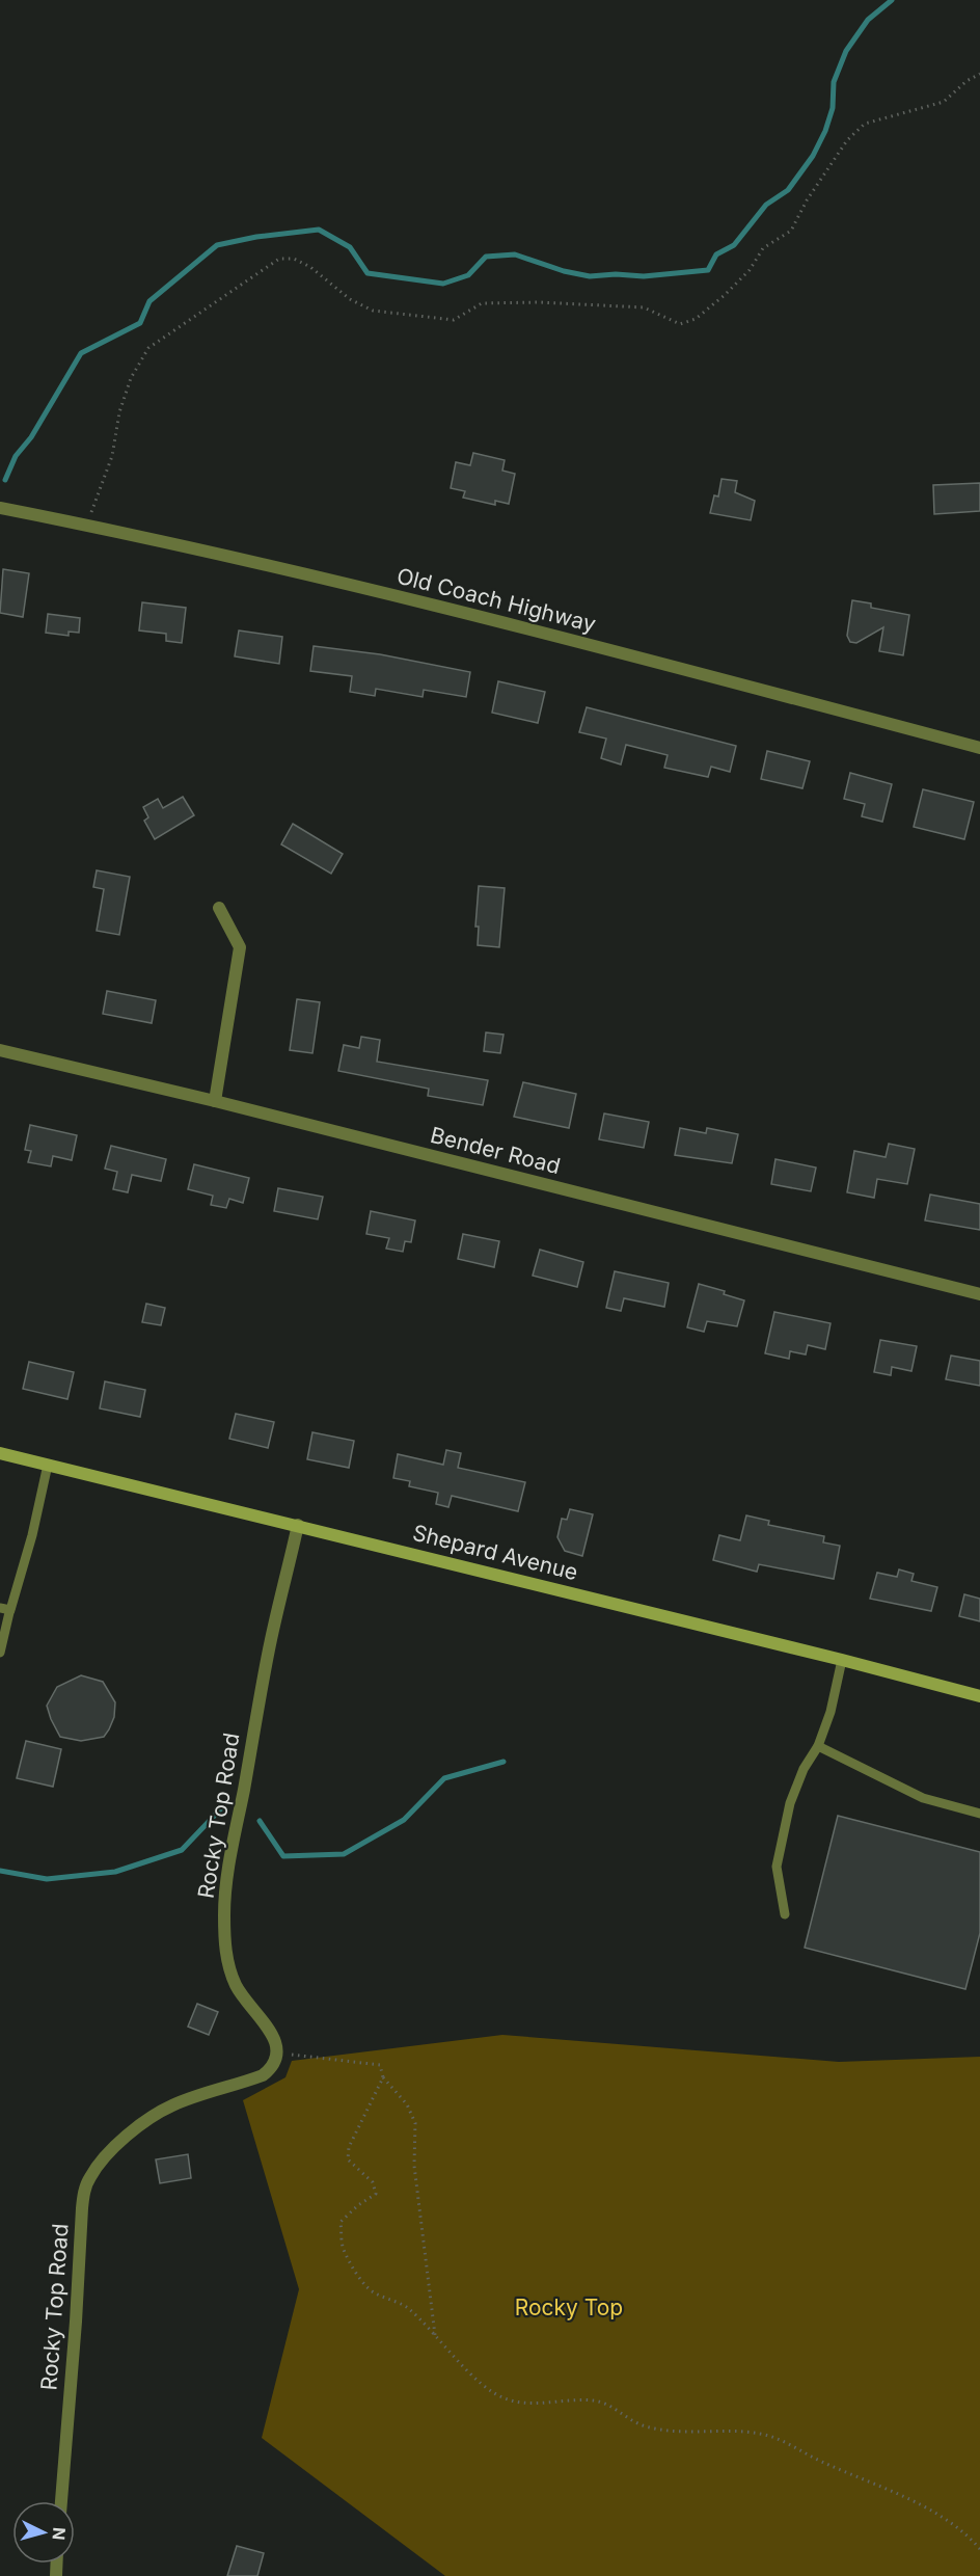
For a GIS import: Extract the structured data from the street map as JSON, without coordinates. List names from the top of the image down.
{
  "streets": {
    "main road": ["Shepard Avenue"],
    "street": ["Old Coach Highway", "Bender Road", "Rocky Top Road"]
  },
  "crossings": [
    ["Shepard Avenue", "Rocky Top Road"]
  ],
  "parks": ["Rocky Top"],
  "north": "right"
}
